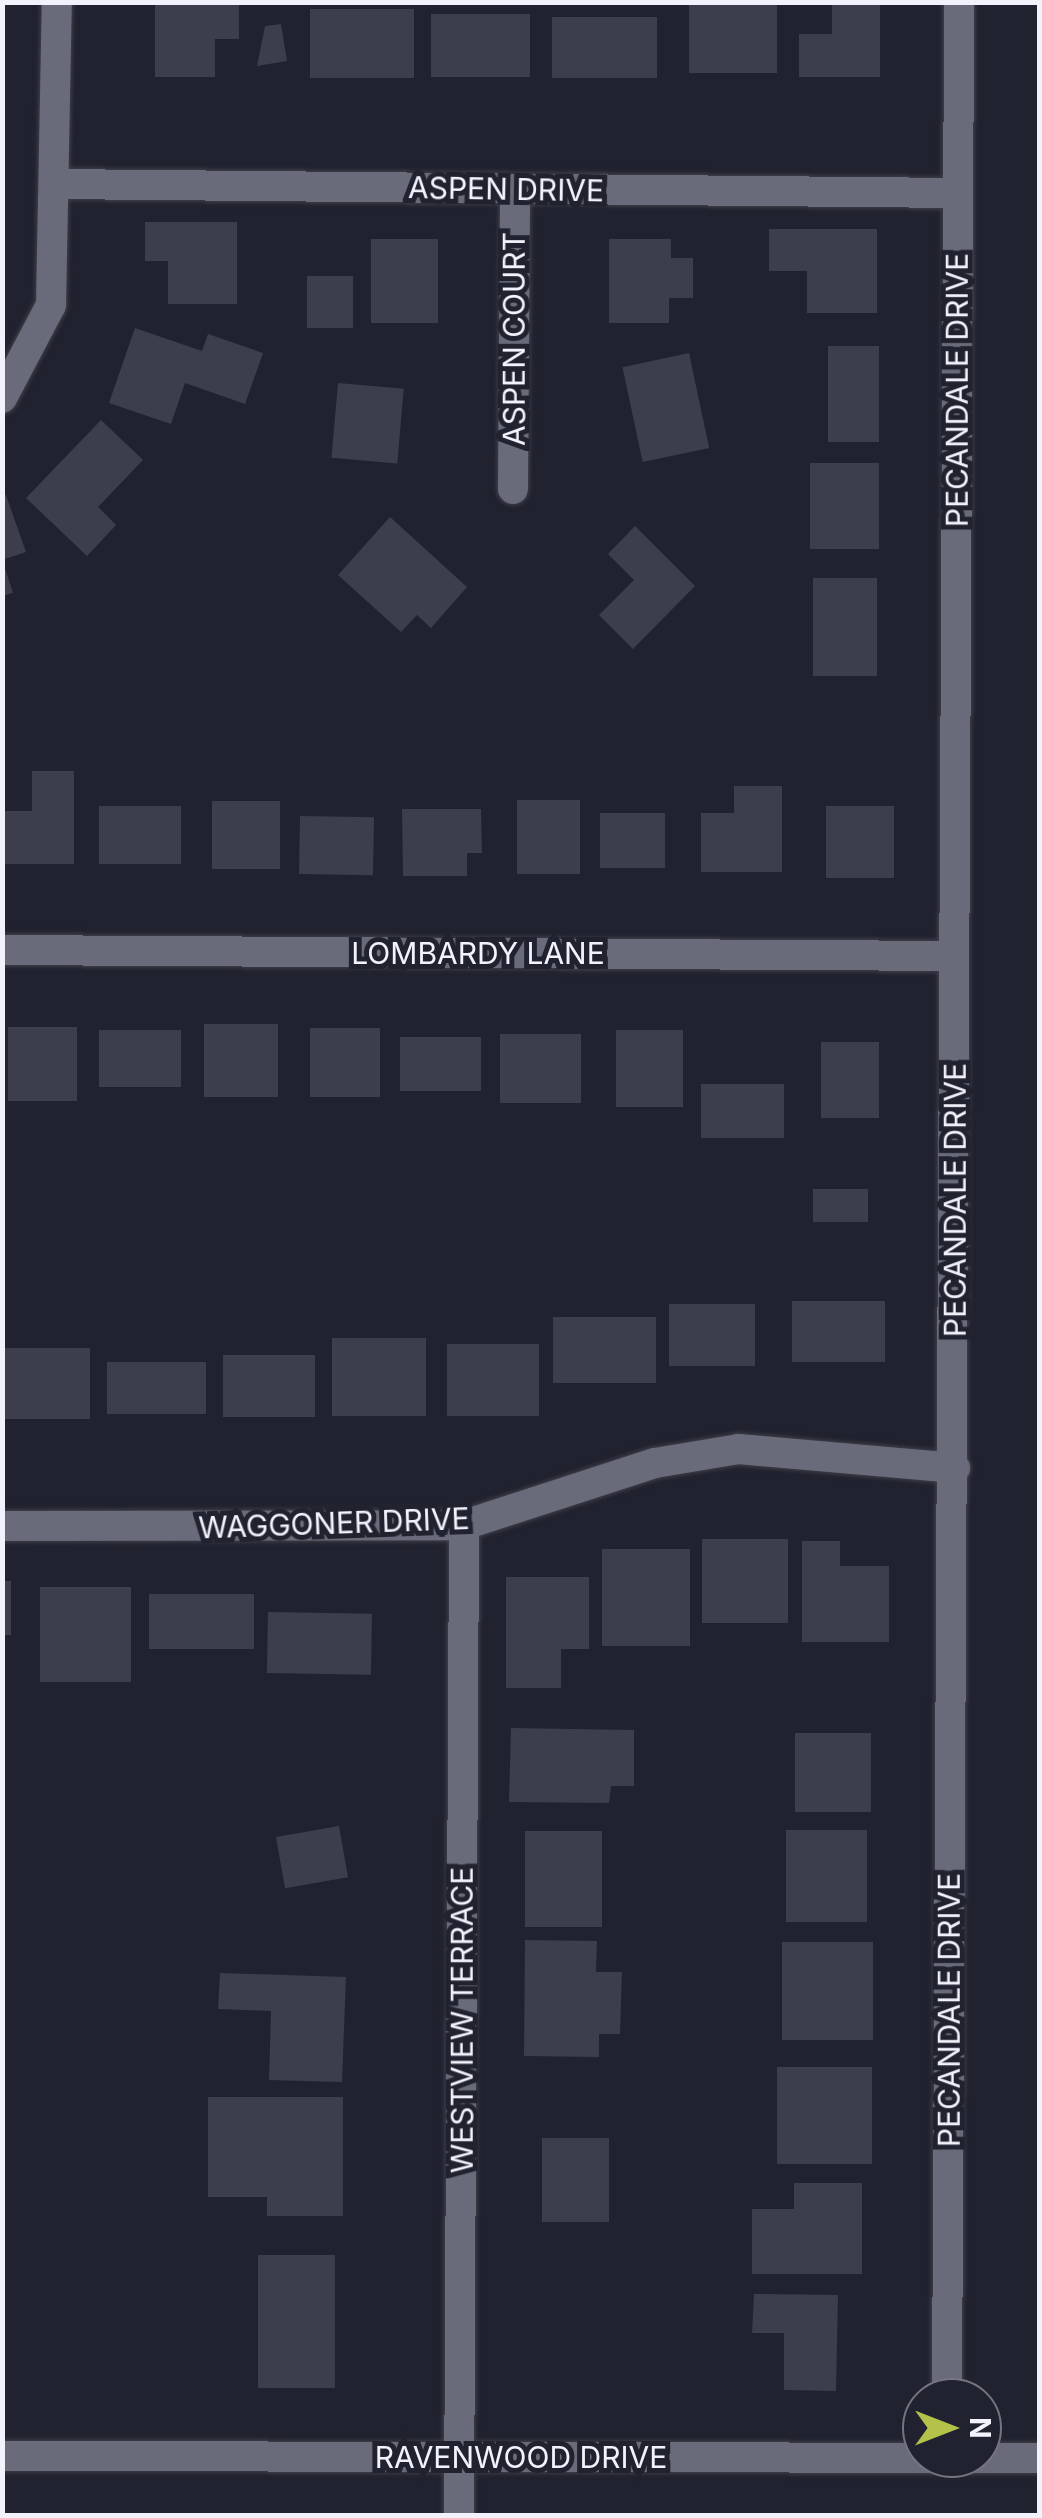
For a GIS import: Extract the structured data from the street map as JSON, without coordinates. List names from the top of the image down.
{
  "streets": {
    "street": [
      "ASPEN DRIVE",
      "ASPEN COURT",
      "PECANDALE DRIVE",
      "LOMBARDY LANE",
      "WAGGONER DRIVE",
      "WESTVIEW TERRACE",
      "RAVENWOOD DRIVE"
    ]
  },
  "crossings": [
    ["ASPEN DRIVE", "ASPEN COURT"],
    ["ASPEN DRIVE", "PECANDALE DRIVE"],
    ["PECANDALE DRIVE", "LOMBARDY LANE"],
    ["PECANDALE DRIVE", "WAGGONER DRIVE"],
    ["WAGGONER DRIVE", "WESTVIEW TERRACE"],
    ["WESTVIEW TERRACE", "RAVENWOOD DRIVE"]
  ],
  "north": "right"
}
